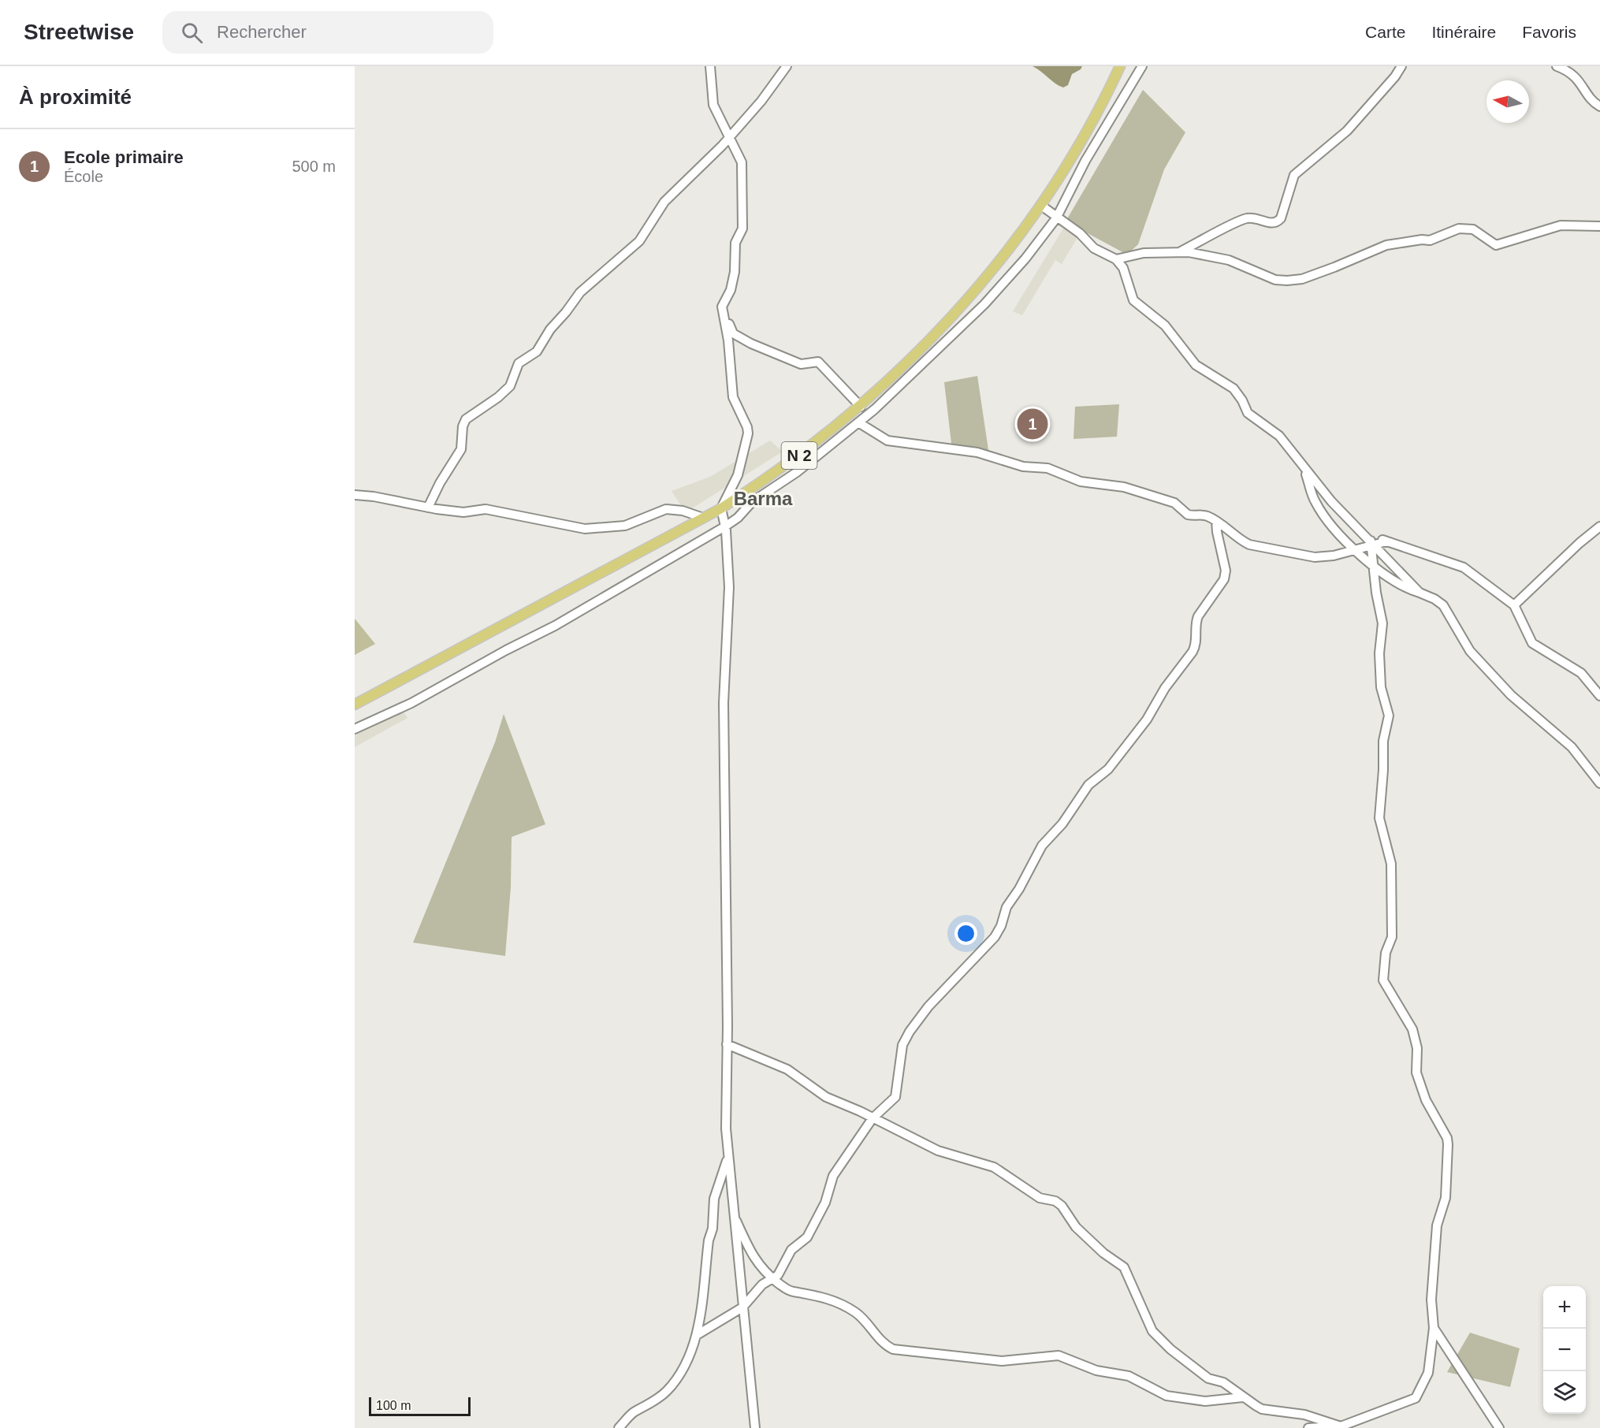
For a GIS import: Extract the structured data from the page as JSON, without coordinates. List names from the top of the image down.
{
  "streets": {
    "main road": ["N 2"]
  },
  "districts": ["Barma"],
  "scale_bar": "100 m",
  "north": "left",
  "page": {
    "header": "Streetwise",
    "search": "Rechercher",
    "nav": ["Carte", "Itinéraire", "Favoris"],
    "heading": "À proximité",
    "list": [
      {
        "mark": "1",
        "name": "Ecole primaire",
        "note": "École",
        "value": "500 m"
      }
    ],
    "pins": "1",
    "map_buttons": ["+", "−"],
    "scale": "100 m"
  }
}
